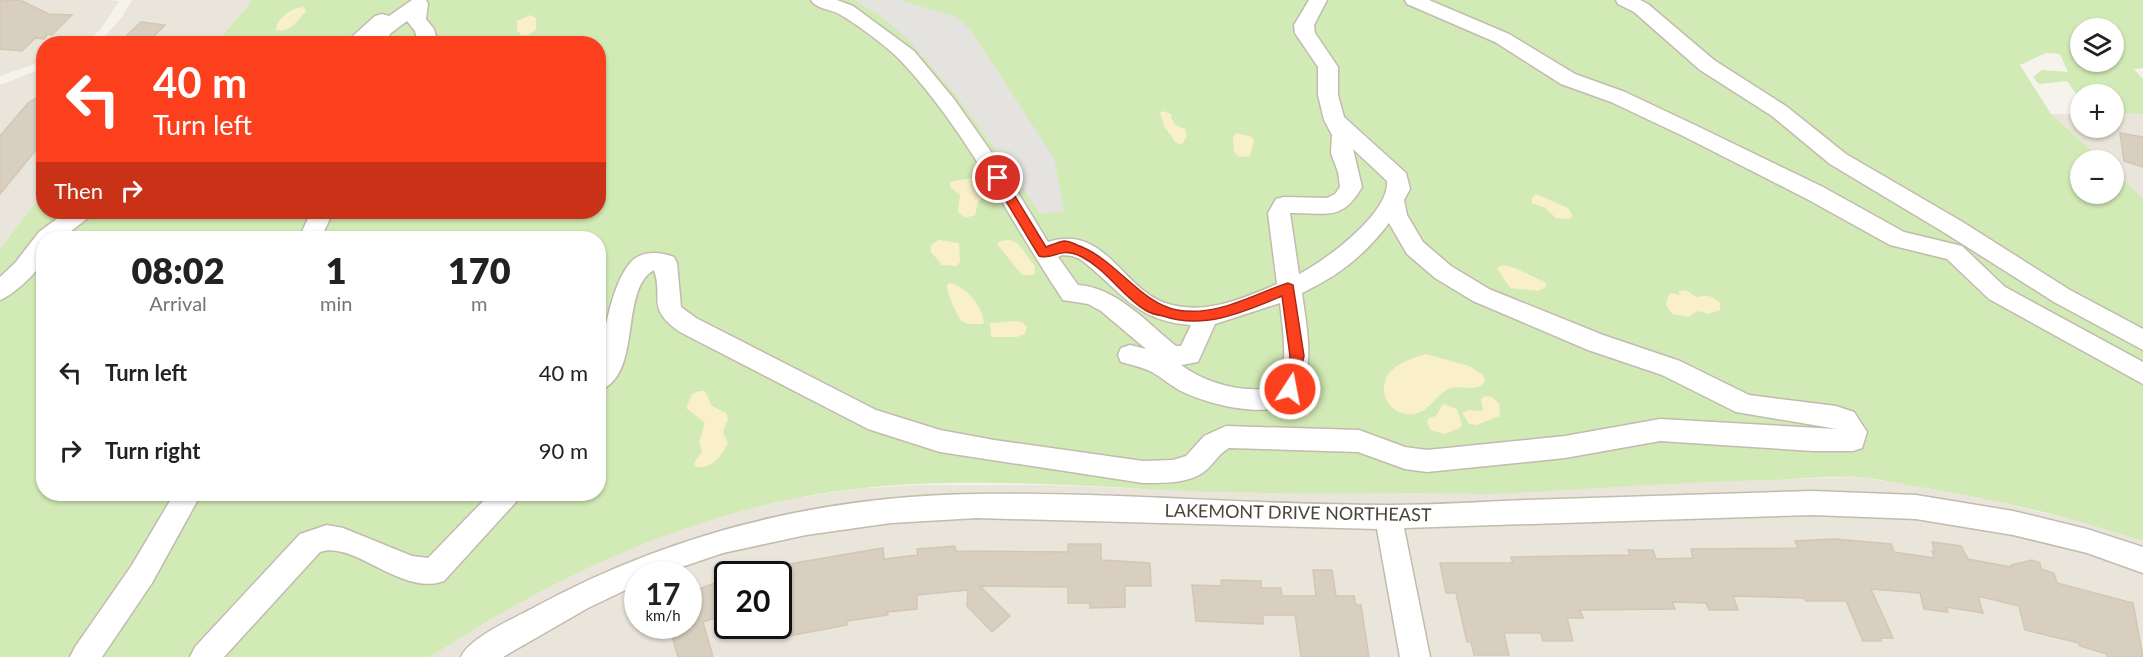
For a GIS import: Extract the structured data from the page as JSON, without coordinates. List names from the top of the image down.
{
  "streets": {
    "street": ["LAKEMONT DRIVE NORTHEAST"]
  },
  "page": {
    "map_buttons": ["+", "−"],
    "turn": ["40 m", "Turn left"],
    "then": "Then",
    "eta": [
      "08:02",
      "Arrival",
      "1",
      "min",
      "170",
      "m"
    ],
    "list": [
      {
        "name": "Turn left",
        "value": "40 m"
      },
      {
        "name": "Turn right",
        "value": "90 m"
      }
    ],
    "speed": "17 km/h",
    "limit": "20"
  }
}
